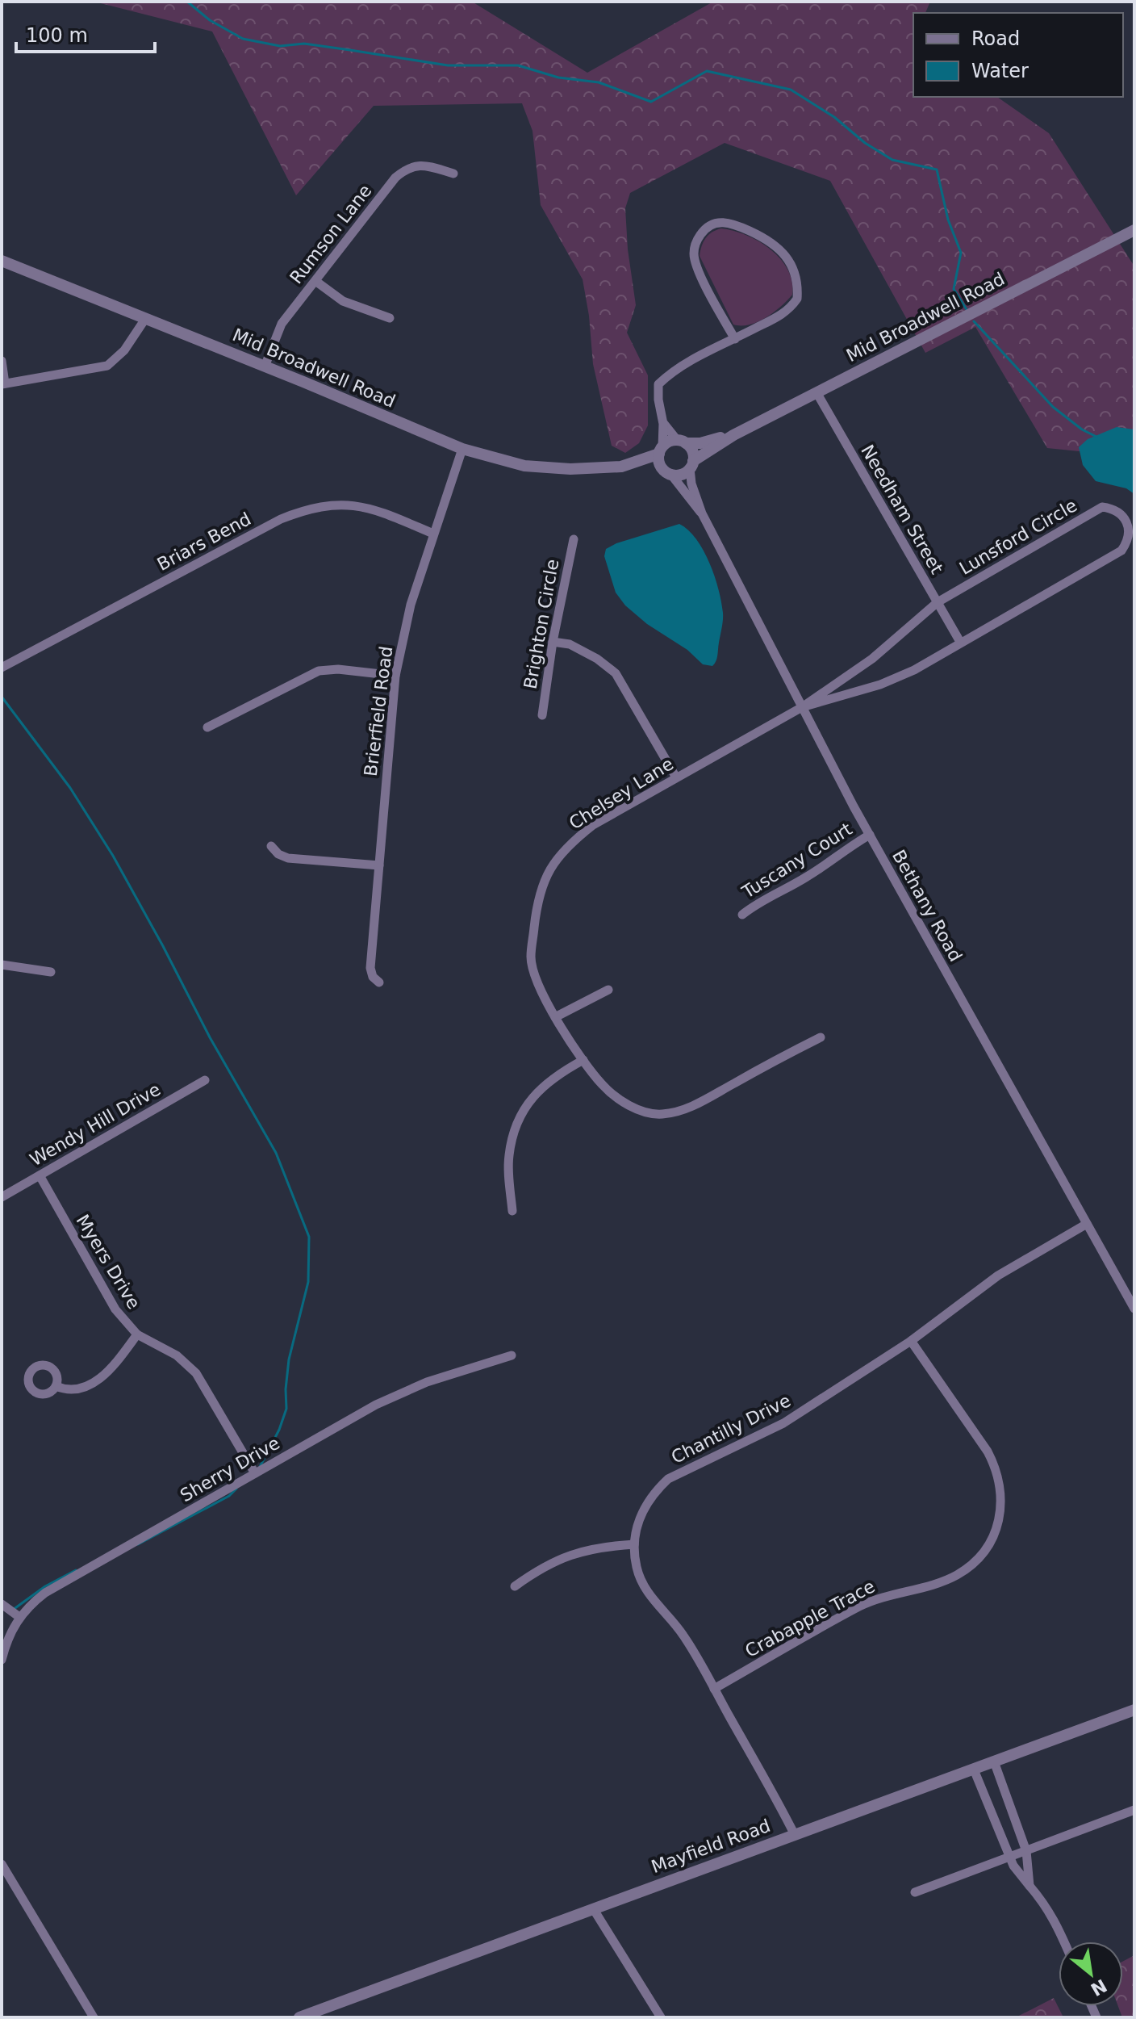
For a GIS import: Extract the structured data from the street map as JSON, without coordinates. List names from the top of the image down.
{
  "streets": {
    "street": [
      "Rumson Lane",
      "Mid Broadwell Road",
      "Needham Street",
      "Lunsford Circle",
      "Briars Bend",
      "Brighton Circle",
      "Brierfield Road",
      "Chelsey Lane",
      "Tuscany Court",
      "Bethany Road",
      "Wendy Hill Drive",
      "Myers Drive",
      "Chantilly Drive",
      "Sherry Drive",
      "Crabapple Trace",
      "Mayfield Road"
    ]
  },
  "crossings": [
    ["Rumson Lane", "Mid Broadwell Road"],
    ["Mid Broadwell Road", "Needham Street"],
    ["Mid Broadwell Road", "Brierfield Road"],
    ["Mid Broadwell Road", "Bethany Road"],
    ["Needham Street", "Lunsford Circle"],
    ["Lunsford Circle", "Chelsey Lane"],
    ["Lunsford Circle", "Bethany Road"],
    ["Briars Bend", "Brierfield Road"],
    ["Chelsey Lane", "Bethany Road"],
    ["Tuscany Court", "Bethany Road"],
    ["Bethany Road", "Chantilly Drive"],
    ["Wendy Hill Drive", "Myers Drive"],
    ["Myers Drive", "Sherry Drive"],
    ["Chantilly Drive", "Crabapple Trace"],
    ["Chantilly Drive", "Mayfield Road"]
  ],
  "legend": ["Road", "Water"],
  "scale_bar": "100 m",
  "north": "bottom right"
}
